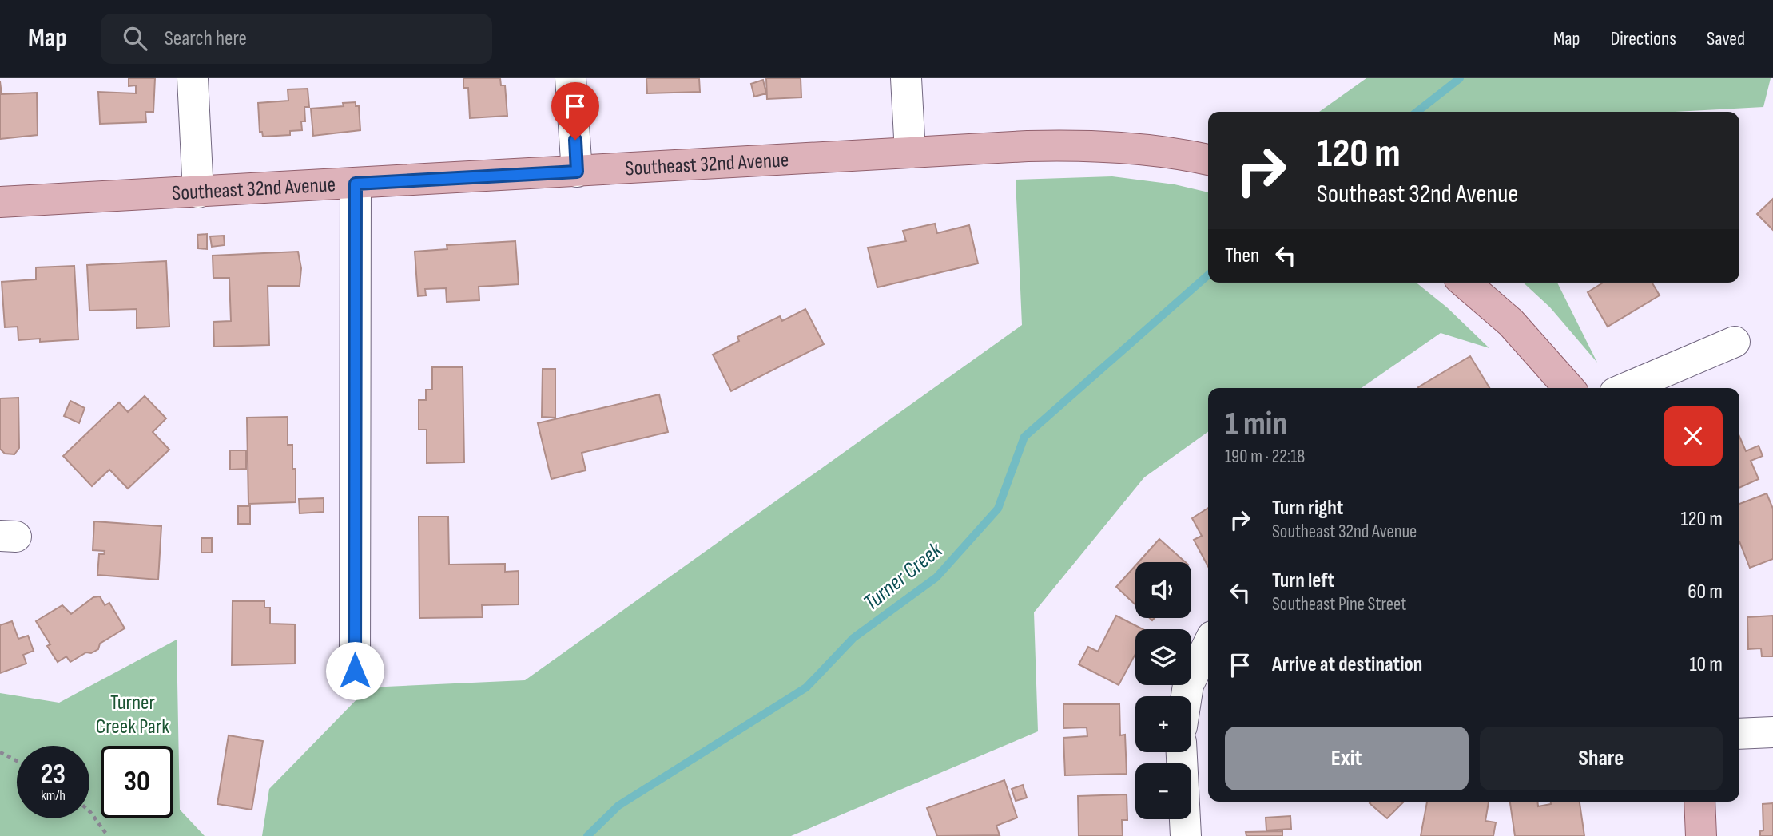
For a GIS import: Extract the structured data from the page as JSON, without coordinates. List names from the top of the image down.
{
  "streets": {
    "main road": ["Southeast 32nd Avenue"]
  },
  "water": ["Turner Creek"],
  "parks": ["Turner Creek Park"],
  "page": {
    "header": "Map",
    "search": "Search here",
    "nav": ["Map", "Directions", "Saved"],
    "turn": ["120 m", "Southeast 32nd Avenue"],
    "then": "Then",
    "heading": ["1 min", "190 m · 22:18"],
    "list": [
      {
        "name": "Turn right",
        "note": "Southeast 32nd Avenue",
        "value": "120 m"
      },
      {
        "name": "Turn left",
        "note": "Southeast Pine Street",
        "value": "60 m"
      },
      {
        "name": "Arrive at destination",
        "value": "10 m"
      }
    ],
    "map_buttons": ["+", "−"],
    "buttons": ["Exit", "Share"],
    "speed": "23 km/h",
    "limit": "30"
  }
}
